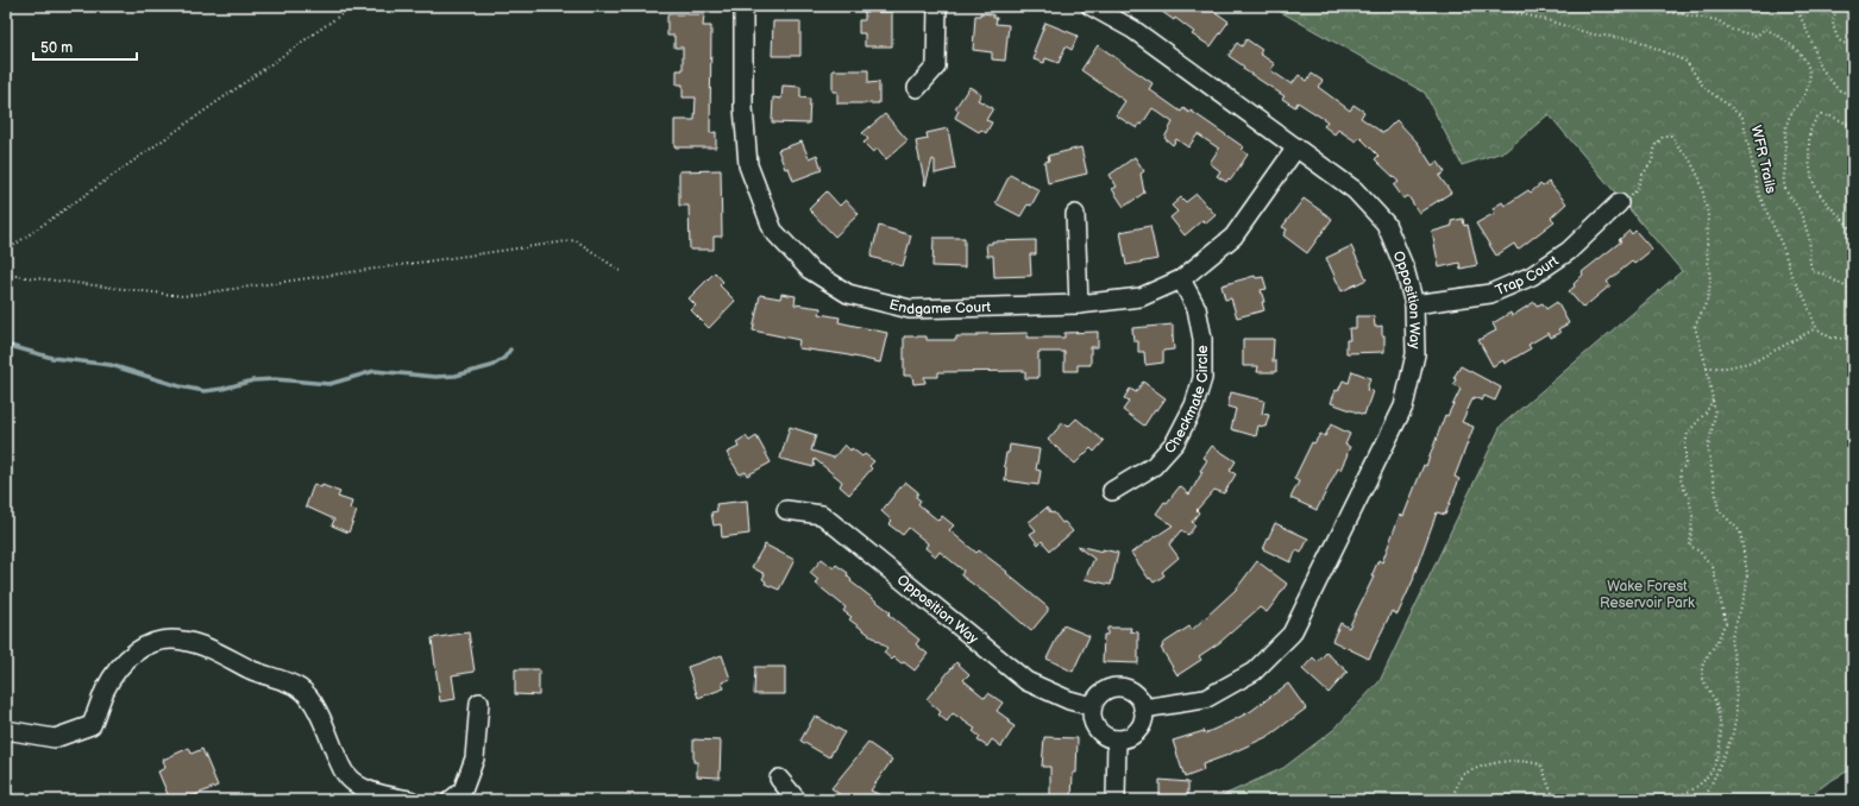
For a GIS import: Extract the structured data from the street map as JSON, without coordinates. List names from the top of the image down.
{
  "streets": {
    "street": [
      "Trap Court",
      "Opposition Way",
      "Endgame Court",
      "Checkmate Circle"
    ],
    "path": ["WFR Trails"]
  },
  "crossings": [
    ["Trap Court", "Opposition Way"],
    ["Opposition Way", "Endgame Court"],
    ["Endgame Court", "Checkmate Circle"]
  ],
  "parks": ["Wake Forest Reservoir Park"],
  "scale_bar": "50 m"
}
